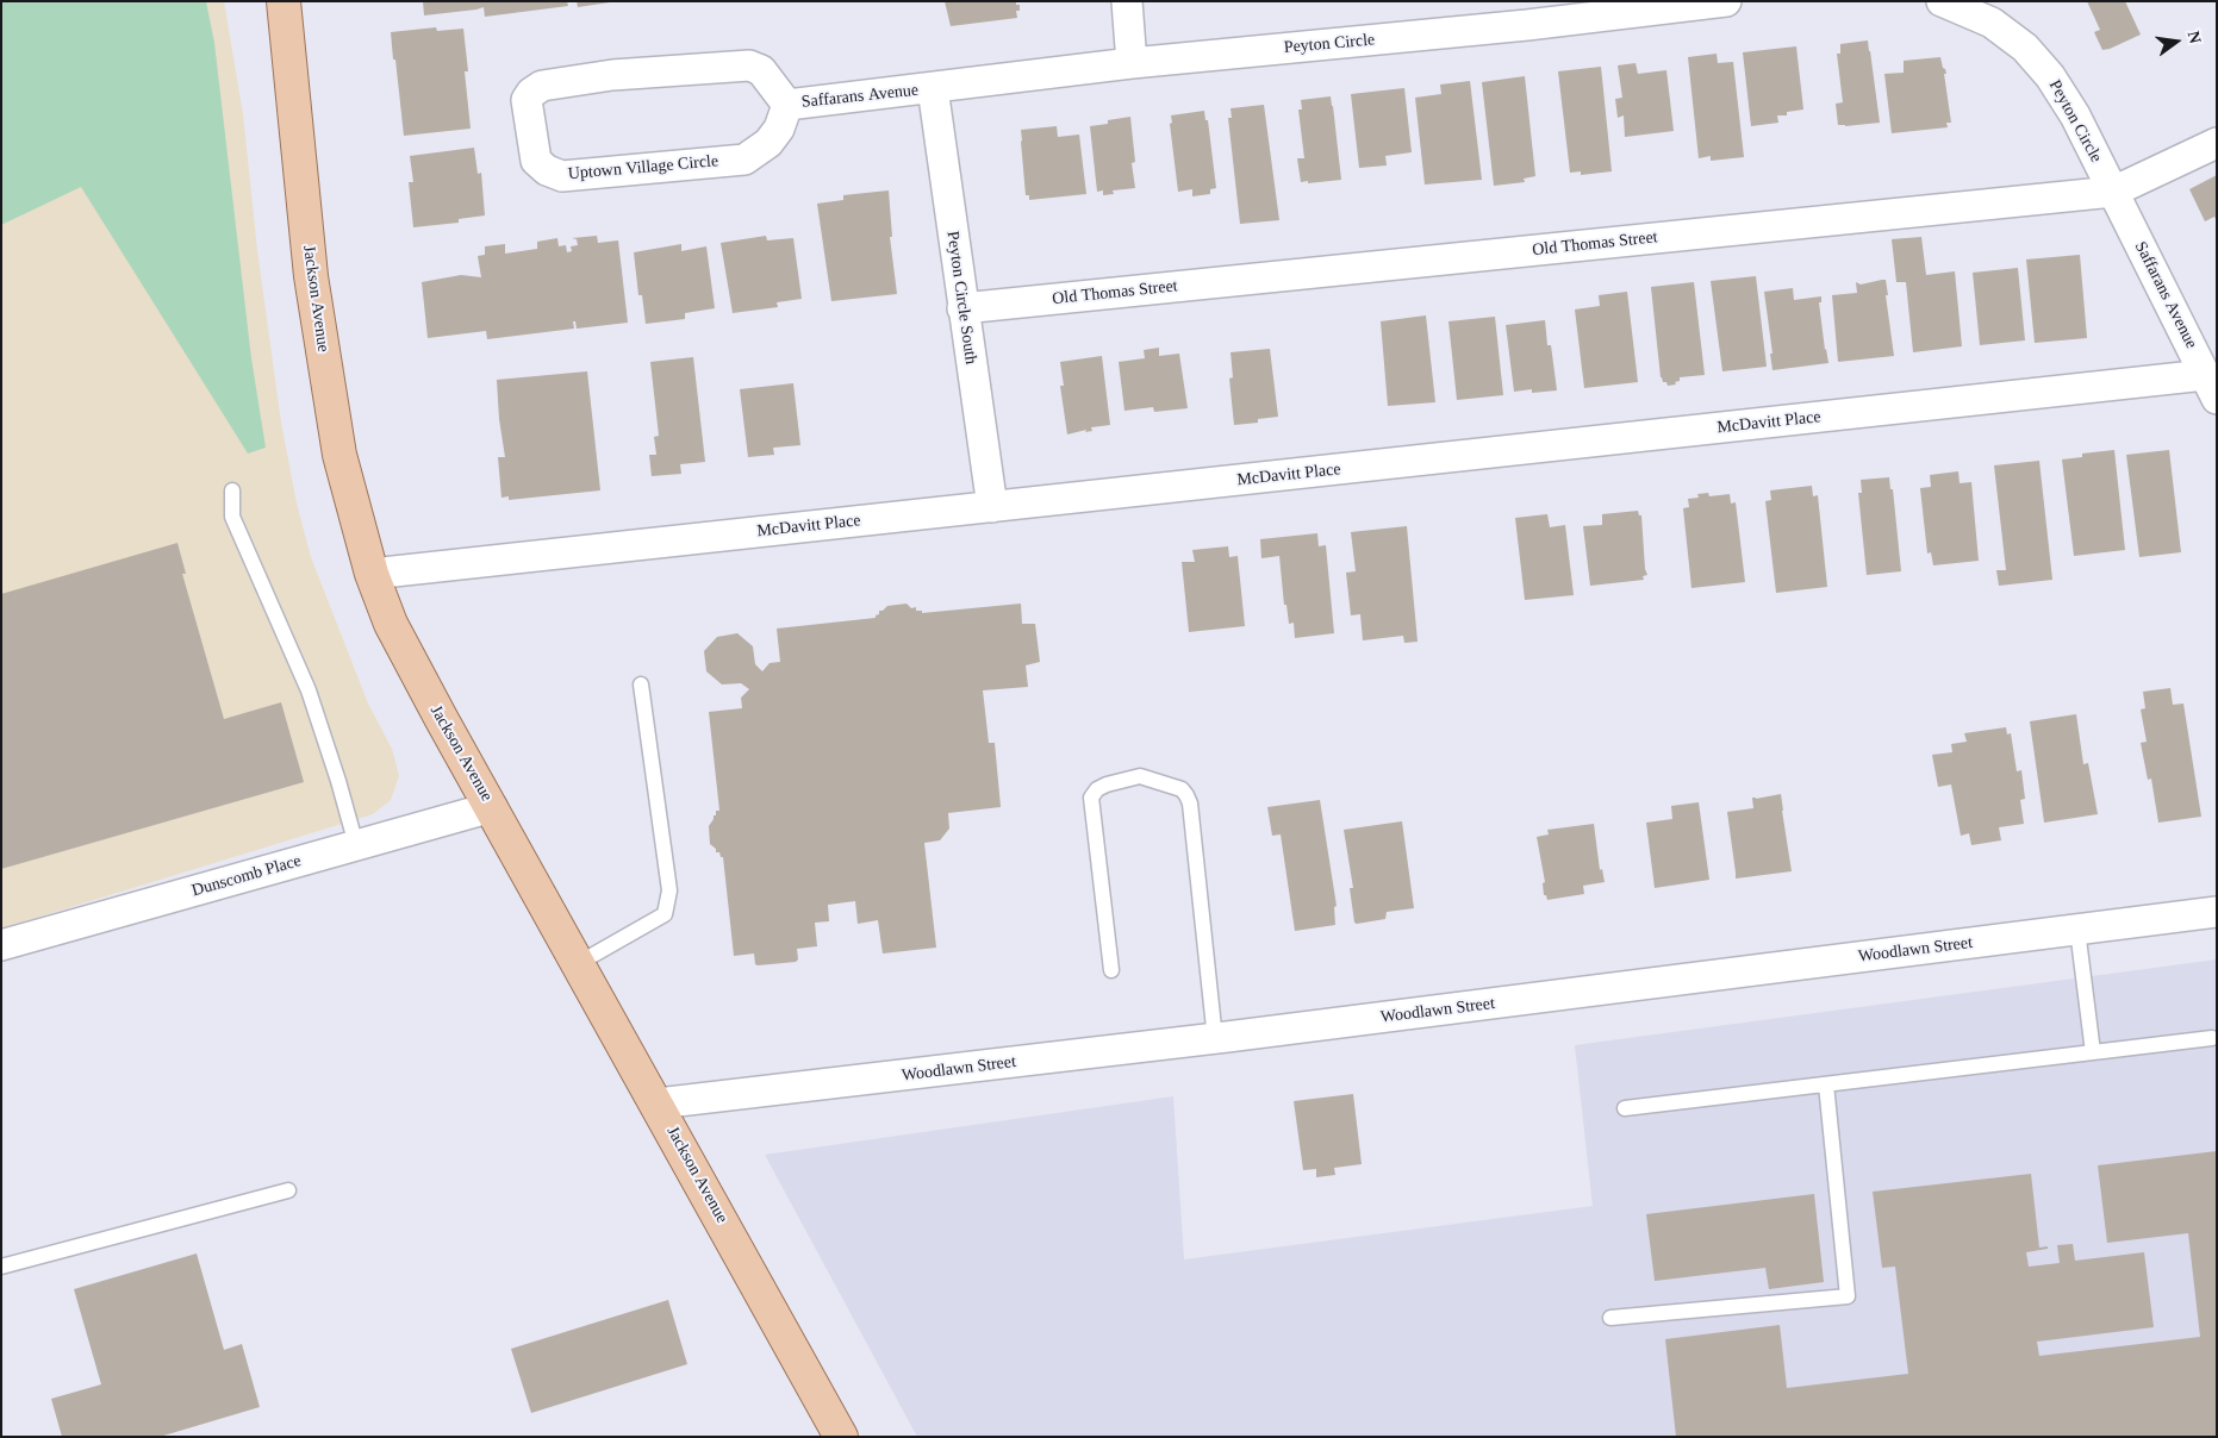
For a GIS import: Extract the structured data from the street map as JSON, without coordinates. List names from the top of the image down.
{
  "streets": {
    "main road": ["Jackson Avenue"],
    "street": [
      "Peyton Circle",
      "Saffarans Avenue",
      "Uptown Village Circle",
      "Old Thomas Street",
      "Peyton Circle South",
      "McDavitt Place",
      "Dunscomb Place",
      "Woodlawn Street"
    ]
  },
  "crossings": [
    ["Peyton Circle", "Saffarans Avenue"],
    ["Peyton Circle", "Old Thomas Street"],
    ["Peyton Circle", "Peyton Circle South"],
    ["Saffarans Avenue", "Uptown Village Circle"],
    ["Saffarans Avenue", "Old Thomas Street"],
    ["Saffarans Avenue", "Peyton Circle South"],
    ["Saffarans Avenue", "McDavitt Place"],
    ["Old Thomas Street", "Peyton Circle South"],
    ["Peyton Circle South", "McDavitt Place"],
    ["Jackson Avenue", "McDavitt Place"],
    ["Jackson Avenue", "Dunscomb Place"],
    ["Jackson Avenue", "Woodlawn Street"]
  ],
  "north": "right"
}
